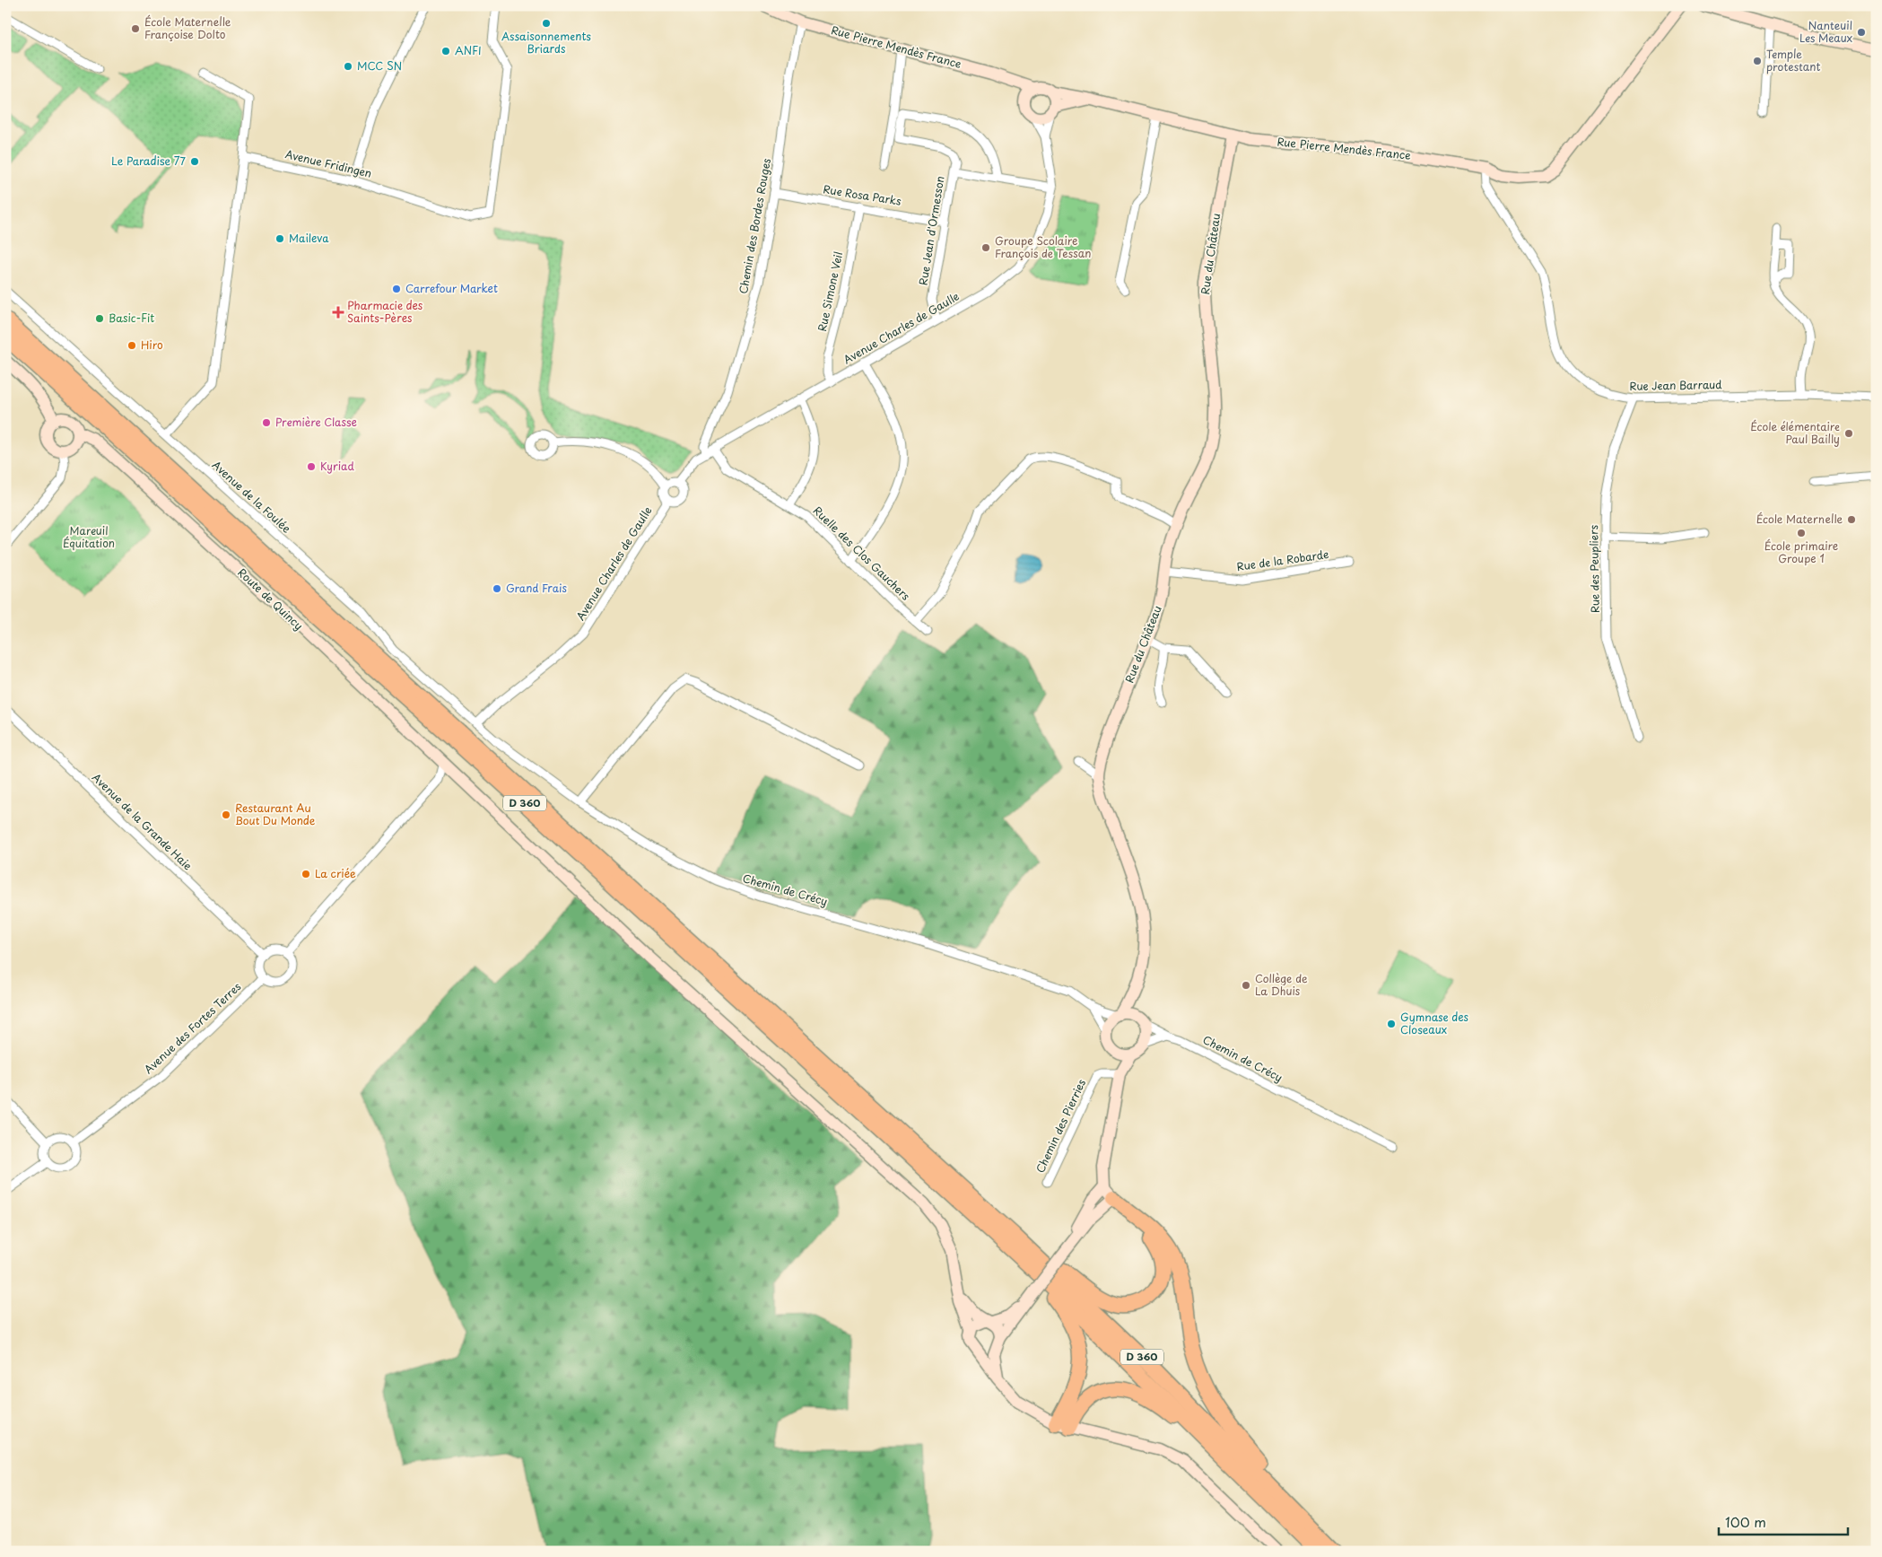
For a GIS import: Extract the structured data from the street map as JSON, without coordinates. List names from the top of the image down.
{
  "streets": {
    "highway": ["D 360"],
    "street": [
      "Rue Pierre Mendès France",
      "Avenue Fridingen",
      "Rue Rosa Parks",
      "Chemin des Bordes Rouges",
      "Rue Jean d'Ormesson",
      "Rue du Château",
      "Rue Simone Veil",
      "Avenue Charles de Gaulle",
      "Rue Jean Barraud",
      "Avenue de la Foulée",
      "Ruelle des Clos Gauchers",
      "Rue de la Robarde",
      "Rue des Peupliers",
      "Route de Quincy",
      "Avenue de la Grande Haie",
      "Chemin de Crécy",
      "Avenue des Fortes Terres",
      "Chemin des Pierries"
    ]
  },
  "crossings": [
    ["Rue Pierre Mendès France", "Chemin des Bordes Rouges"],
    ["Rue Pierre Mendès France", "Rue du Château"],
    ["Rue Pierre Mendès France", "Avenue Charles de Gaulle"],
    ["Rue Pierre Mendès France", "Rue Jean Barraud"],
    ["Rue Rosa Parks", "Chemin des Bordes Rouges"],
    ["Rue Rosa Parks", "Rue Jean d'Ormesson"],
    ["Rue Rosa Parks", "Rue Simone Veil"],
    ["Chemin des Bordes Rouges", "Avenue Charles de Gaulle"],
    ["Chemin des Bordes Rouges", "Ruelle des Clos Gauchers"],
    ["Rue Jean d'Ormesson", "Avenue Charles de Gaulle"],
    ["Rue du Château", "Rue de la Robarde"],
    ["Rue du Château", "Chemin de Crécy"],
    ["Rue Simone Veil", "Avenue Charles de Gaulle"],
    ["Avenue Charles de Gaulle", "Avenue de la Foulée"],
    ["Avenue Charles de Gaulle", "Ruelle des Clos Gauchers"],
    ["Avenue Charles de Gaulle", "Chemin de Crécy"],
    ["Rue Jean Barraud", "Rue des Peupliers"],
    ["Avenue de la Foulée", "Chemin de Crécy"],
    ["Avenue de la Grande Haie", "Avenue des Fortes Terres"]
  ],
  "parks": ["Mareuil Équitation"],
  "places": {
    "other": [
      "Assaisonnements Briards",
      "École Maternelle Françoise Dolto",
      "Nanteuil Les Meaux",
      "ANFI",
      "Temple protestant",
      "MCC SN",
      "Le Paradise 77",
      "Maileva",
      "Groupe Scolaire François de Tessan",
      "Carrefour Market",
      "Basic-Fit",
      "Hiro",
      "Première Classe",
      "École élémentaire Paul Bailly",
      "Kyriad",
      "École Maternelle",
      "École primaire Groupe 1",
      "Grand Frais",
      "Restaurant Au Bout Du Monde",
      "La criée",
      "Collège de La Dhuis",
      "Gymnase des Closeaux"
    ],
    "health": ["Pharmacie des Saints-Pères"]
  },
  "scale_bar": "100 m"
}
